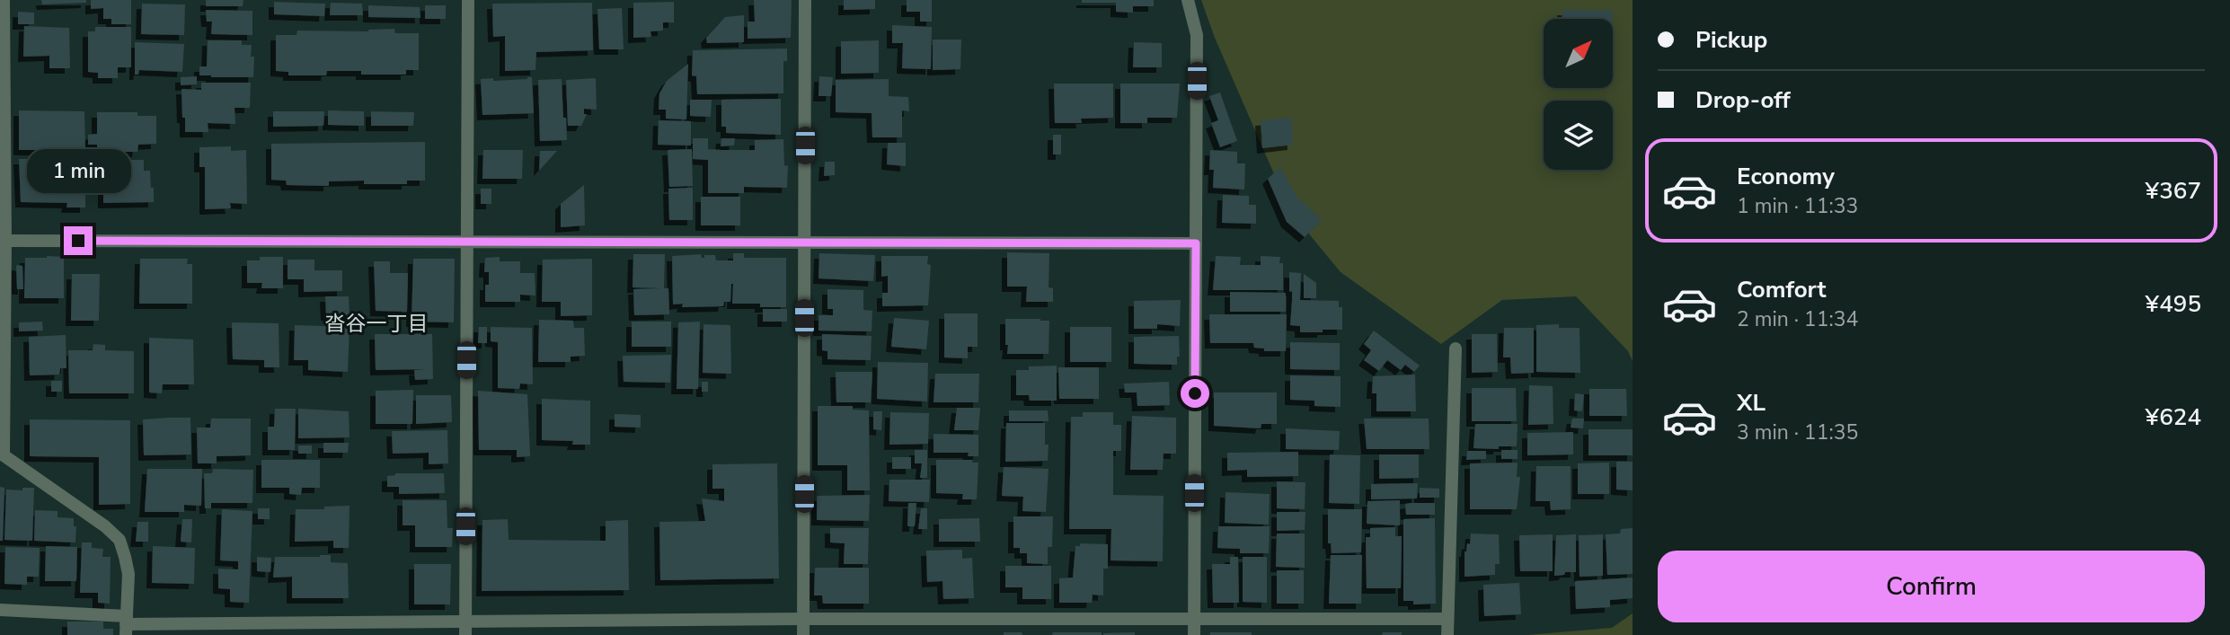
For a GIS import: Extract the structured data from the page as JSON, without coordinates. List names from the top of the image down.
{
  "districts": ["沓谷一丁目"],
  "north": "top right",
  "page": {
    "banner": ["Pickup", "Drop-off"],
    "list": [
      {
        "name": "Economy",
        "note": "1 min · 11:33",
        "value": "¥367"
      },
      {
        "name": "Comfort",
        "note": "2 min · 11:34",
        "value": "¥495"
      },
      {
        "name": "XL",
        "note": "3 min · 11:35",
        "value": "¥624"
      }
    ],
    "bubble": "1 min",
    "buttons": "Confirm"
  }
}
